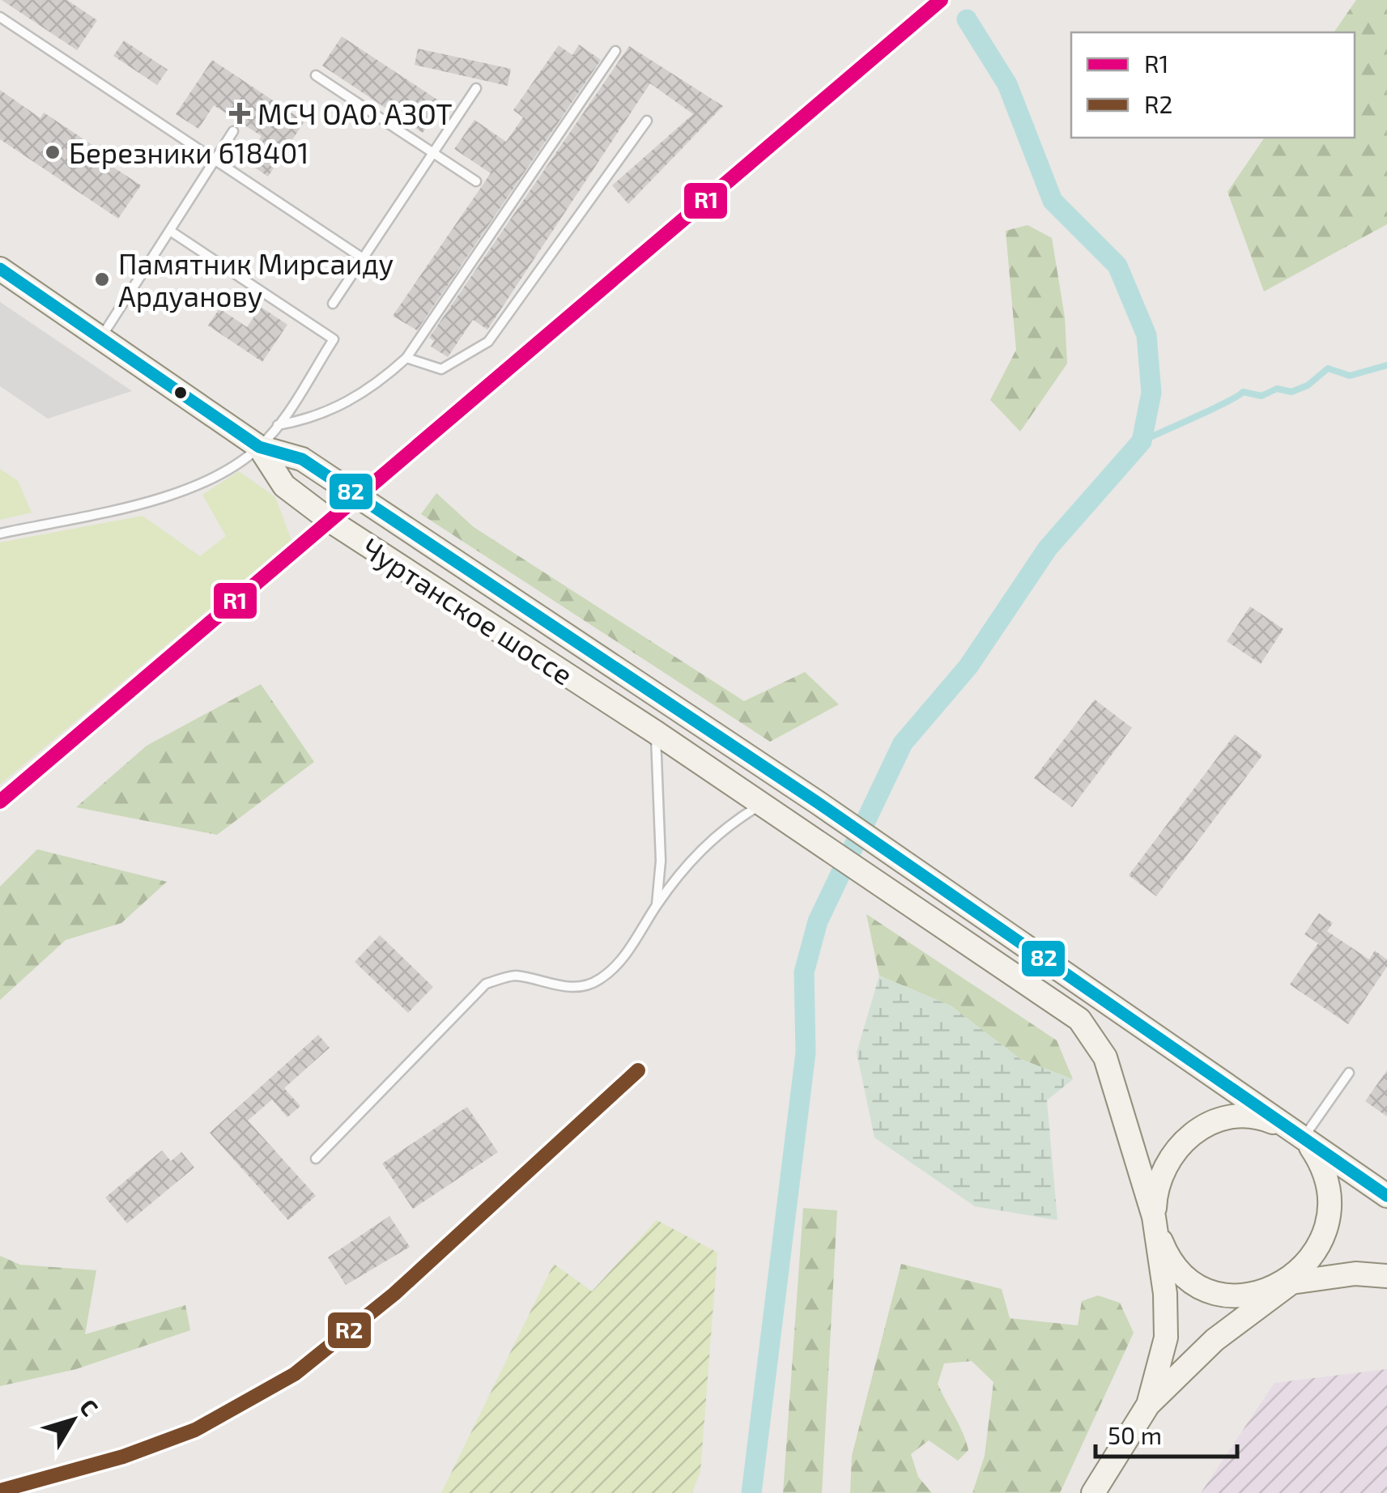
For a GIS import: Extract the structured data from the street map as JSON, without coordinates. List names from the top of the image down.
{
  "streets": {
    "street": ["Чуртанское шоссе"]
  },
  "places": {
    "health": ["МСЧ ОАО АЗОТ"],
    "other": ["Березники 618401", "Памятник Мирсаиду Ардуанову"]
  },
  "lines": ["transit line R1", "transit line 82", "transit line R2"],
  "legend": ["R1", "R2"],
  "scale_bar": "50 m",
  "north": "top right"
}
